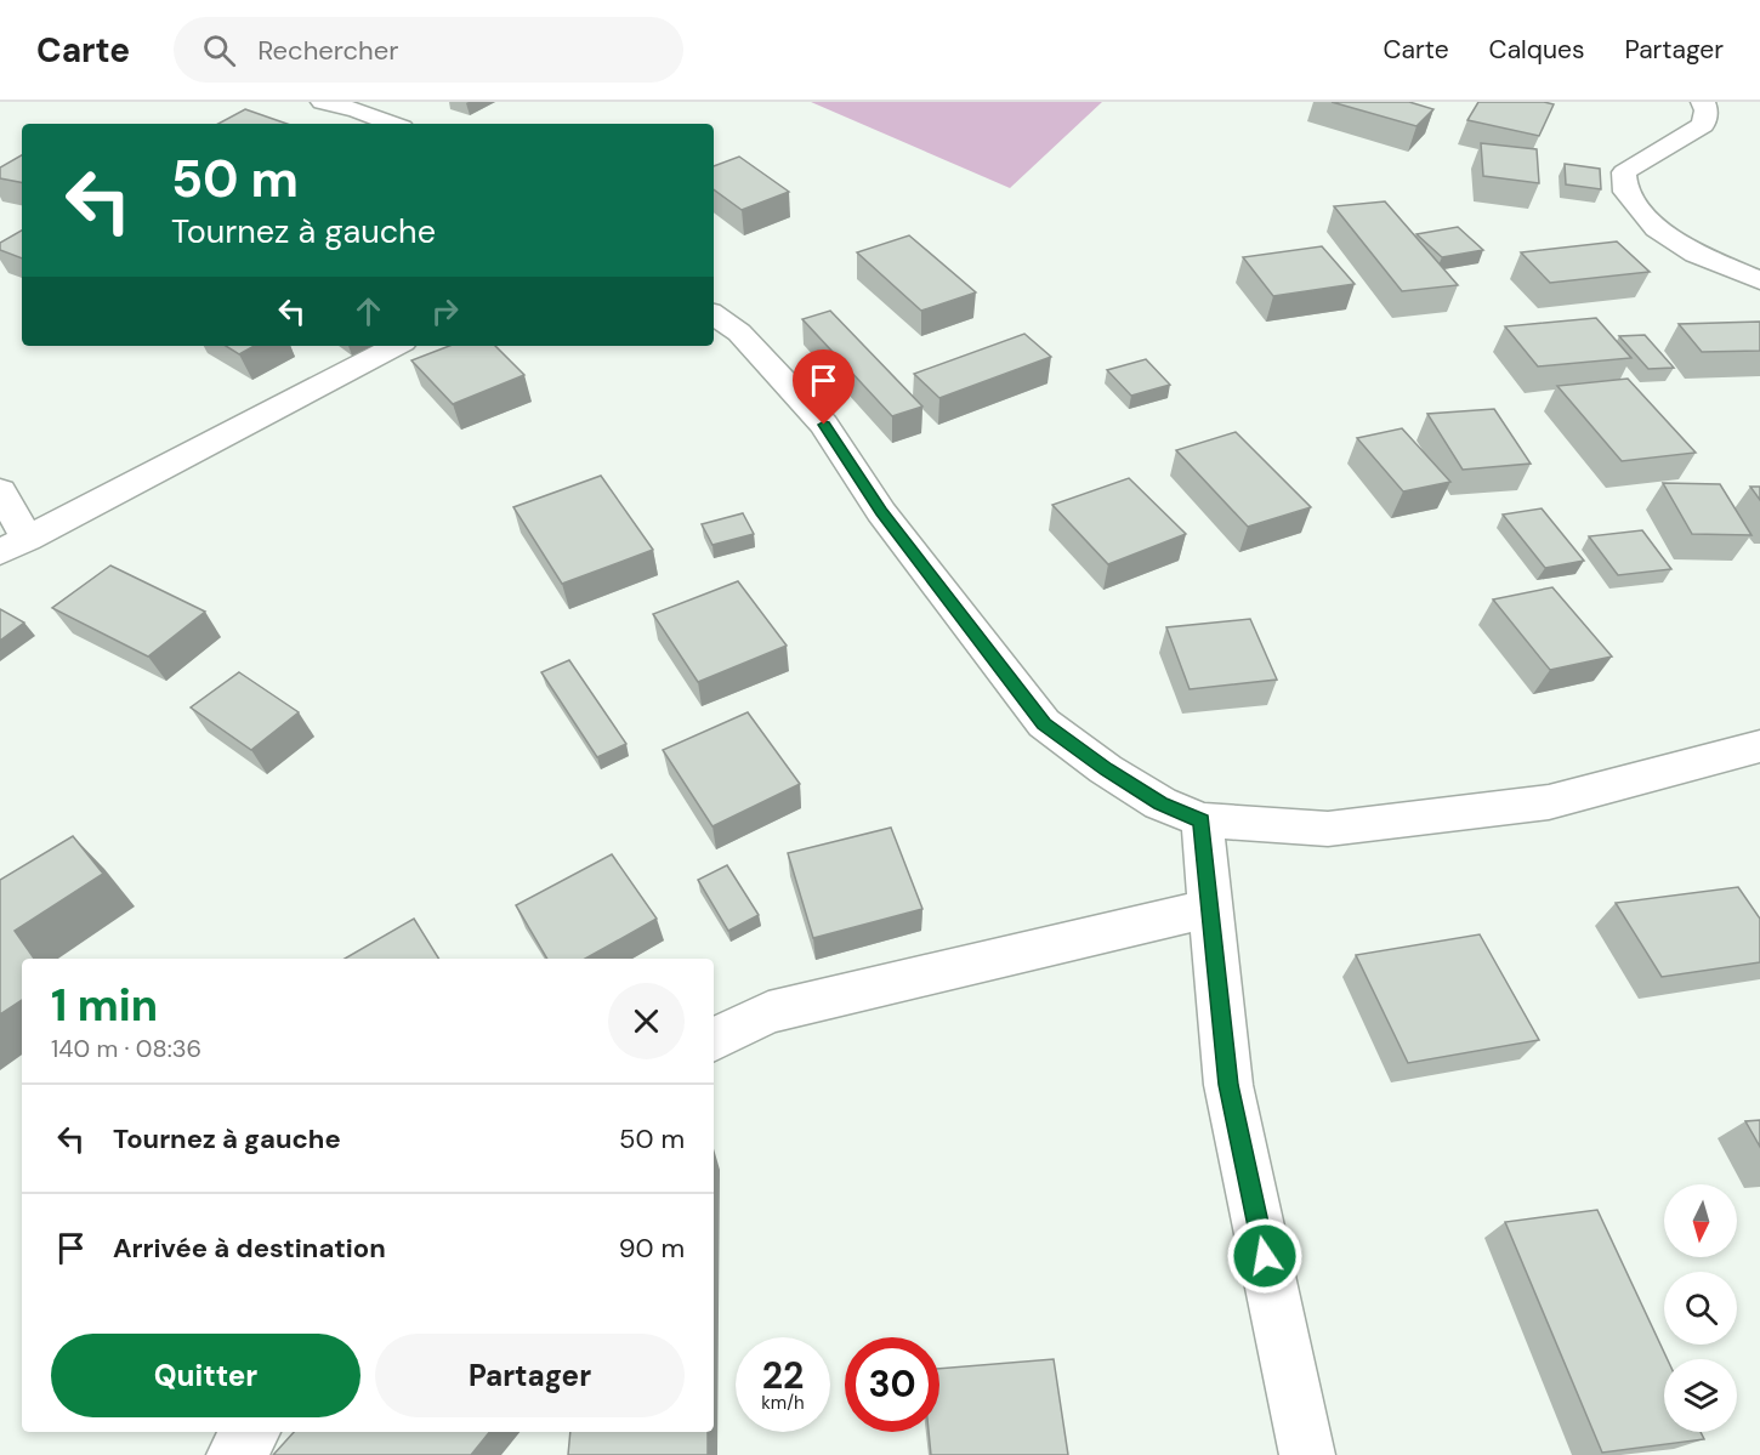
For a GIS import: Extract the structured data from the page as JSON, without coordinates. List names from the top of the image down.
{
  "north": "bottom",
  "page": {
    "header": "Carte",
    "search": "Rechercher",
    "nav": ["Carte", "Calques", "Partager"],
    "turn": ["50 m", "Tournez à gauche"],
    "heading": ["1 min", "140 m · 08:36"],
    "list": [
      {
        "name": "Tournez à gauche",
        "value": "50 m"
      },
      {
        "name": "Arrivée à destination",
        "value": "90 m"
      }
    ],
    "buttons": ["Quitter", "Partager"],
    "speed": "22 km/h",
    "limit": "30"
  }
}
